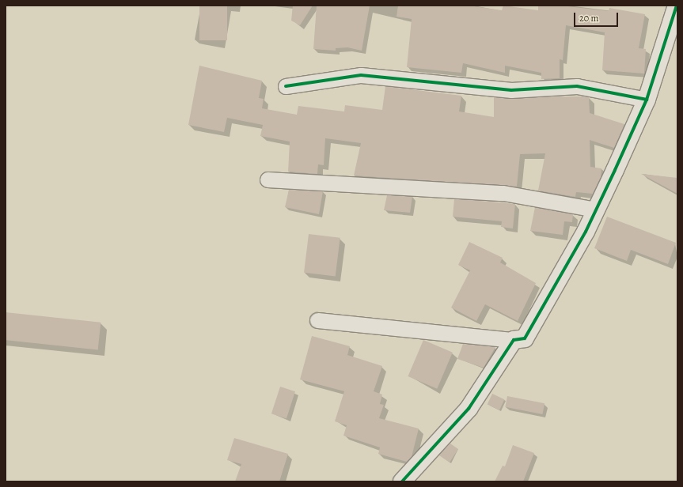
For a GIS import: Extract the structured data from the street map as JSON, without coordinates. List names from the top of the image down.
{
  "scale_bar": "20 m"
}
